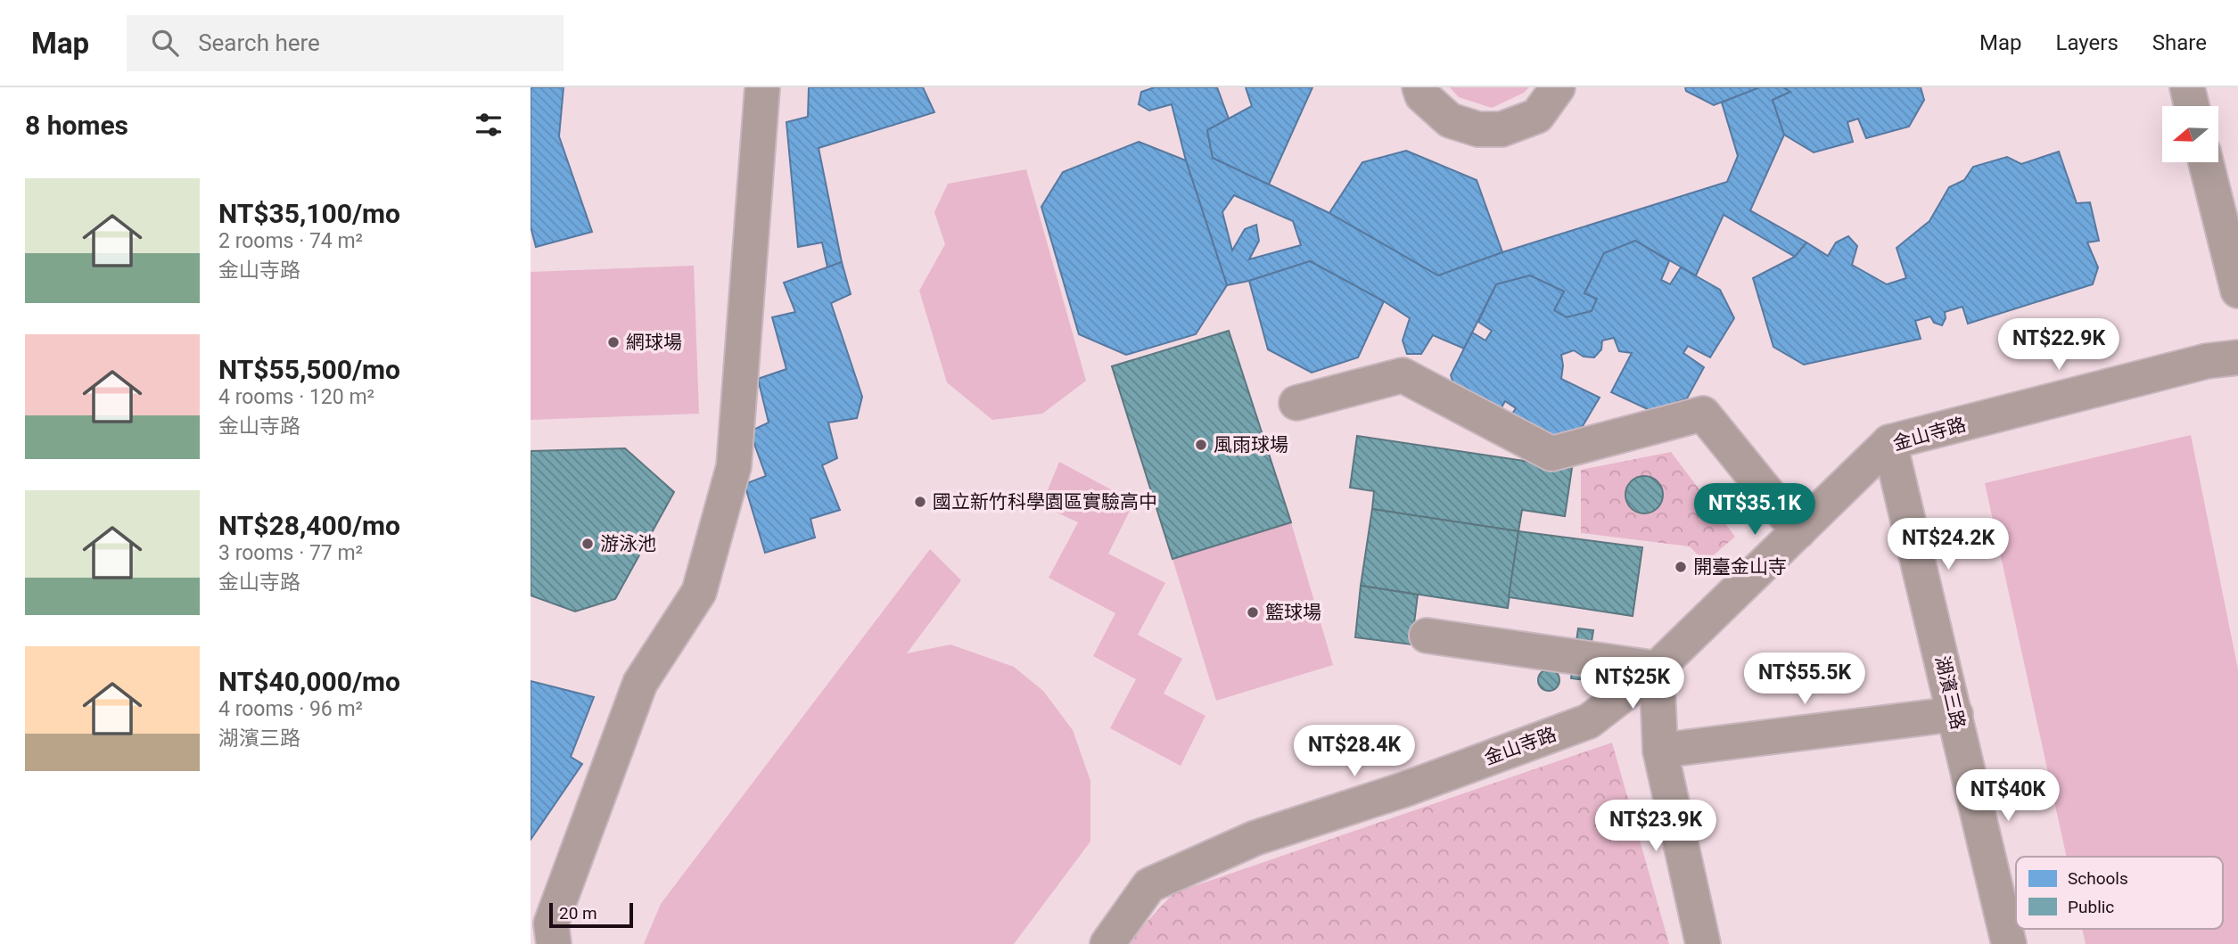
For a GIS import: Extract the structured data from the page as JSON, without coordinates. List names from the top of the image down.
{
  "streets": {
    "street": ["金山寺路", "湖濱三路"]
  },
  "crossings": [
    ["金山寺路", "湖濱三路"]
  ],
  "places": [
    "網球場",
    "風雨球場",
    "國立新竹科學園區實驗高中",
    "游泳池",
    "開臺金山寺",
    "籃球場"
  ],
  "legend": ["Schools", "Public"],
  "scale_bar": "20 m",
  "north": "left",
  "page": {
    "header": "Map",
    "search": "Search here",
    "nav": ["Map", "Layers", "Share"],
    "heading": "8 homes",
    "list": [
      {
        "name": "NT$35,100/mo",
        "note": "2 rooms · 74 m² · 金山寺路"
      },
      {
        "name": "NT$55,500/mo",
        "note": "4 rooms · 120 m² · 金山寺路"
      },
      {
        "name": "NT$28,400/mo",
        "note": "3 rooms · 77 m² · 金山寺路"
      },
      {
        "name": "NT$40,000/mo",
        "note": "4 rooms · 96 m² · 湖濱三路"
      }
    ],
    "price": [
      "NT$22.9K",
      "NT$35.1K",
      "NT$24.2K",
      "NT$55.5K",
      "NT$25K",
      "NT$28.4K",
      "NT$40K",
      "NT$23.9K"
    ],
    "scale": "20 m"
  }
}
